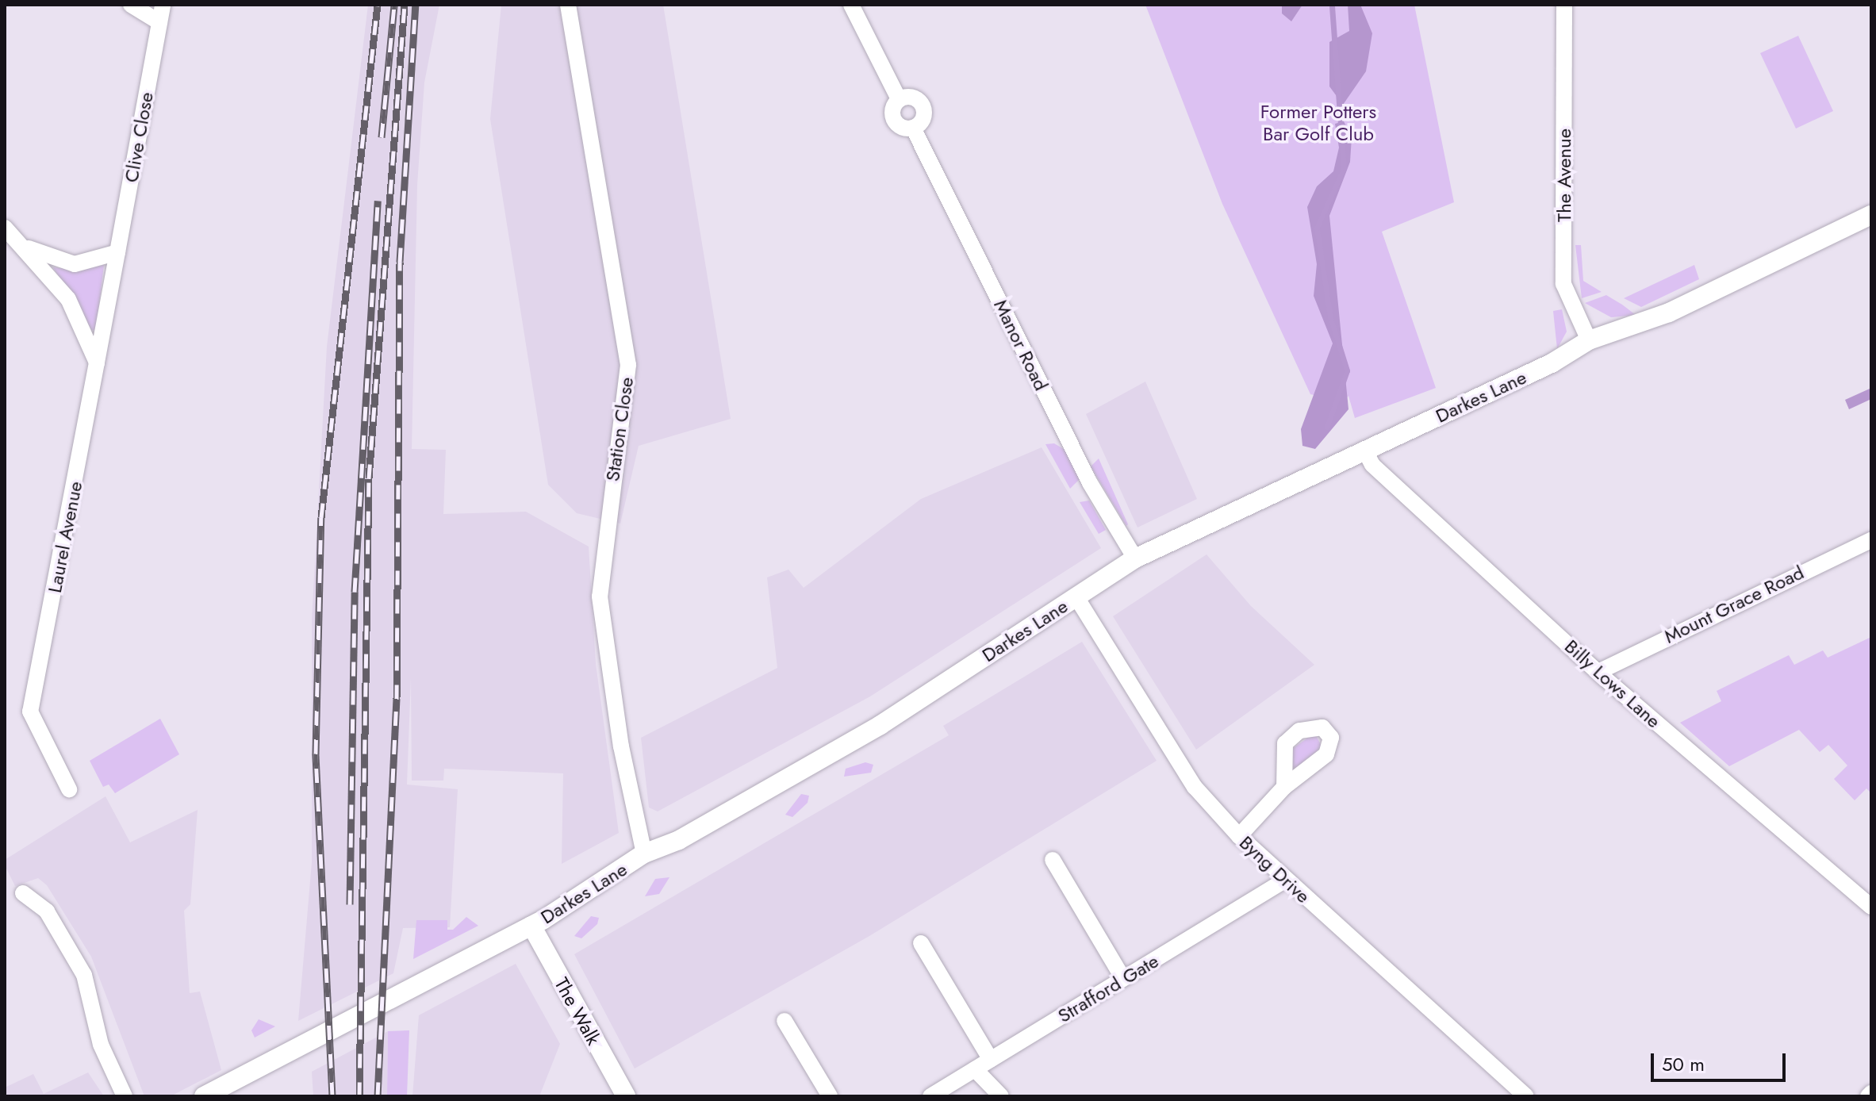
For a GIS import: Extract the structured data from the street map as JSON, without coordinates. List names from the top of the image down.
{
  "streets": {
    "street": [
      "Clive Close",
      "The Avenue",
      "Manor Road",
      "Darkes Lane",
      "Station Close",
      "Laurel Avenue",
      "Mount Grace Road",
      "Billy Lows Lane",
      "Byng Drive",
      "Strafford Gate",
      "The Walk"
    ]
  },
  "crossings": [
    ["Clive Close", "Laurel Avenue"],
    ["The Avenue", "Darkes Lane"],
    ["Manor Road", "Darkes Lane"],
    ["Darkes Lane", "Station Close"],
    ["Darkes Lane", "Billy Lows Lane"],
    ["Darkes Lane", "Byng Drive"],
    ["Darkes Lane", "The Walk"],
    ["Mount Grace Road", "Billy Lows Lane"],
    ["Byng Drive", "Strafford Gate"]
  ],
  "parks": ["Former Potters Bar Golf Club"],
  "scale_bar": "50 m"
}
